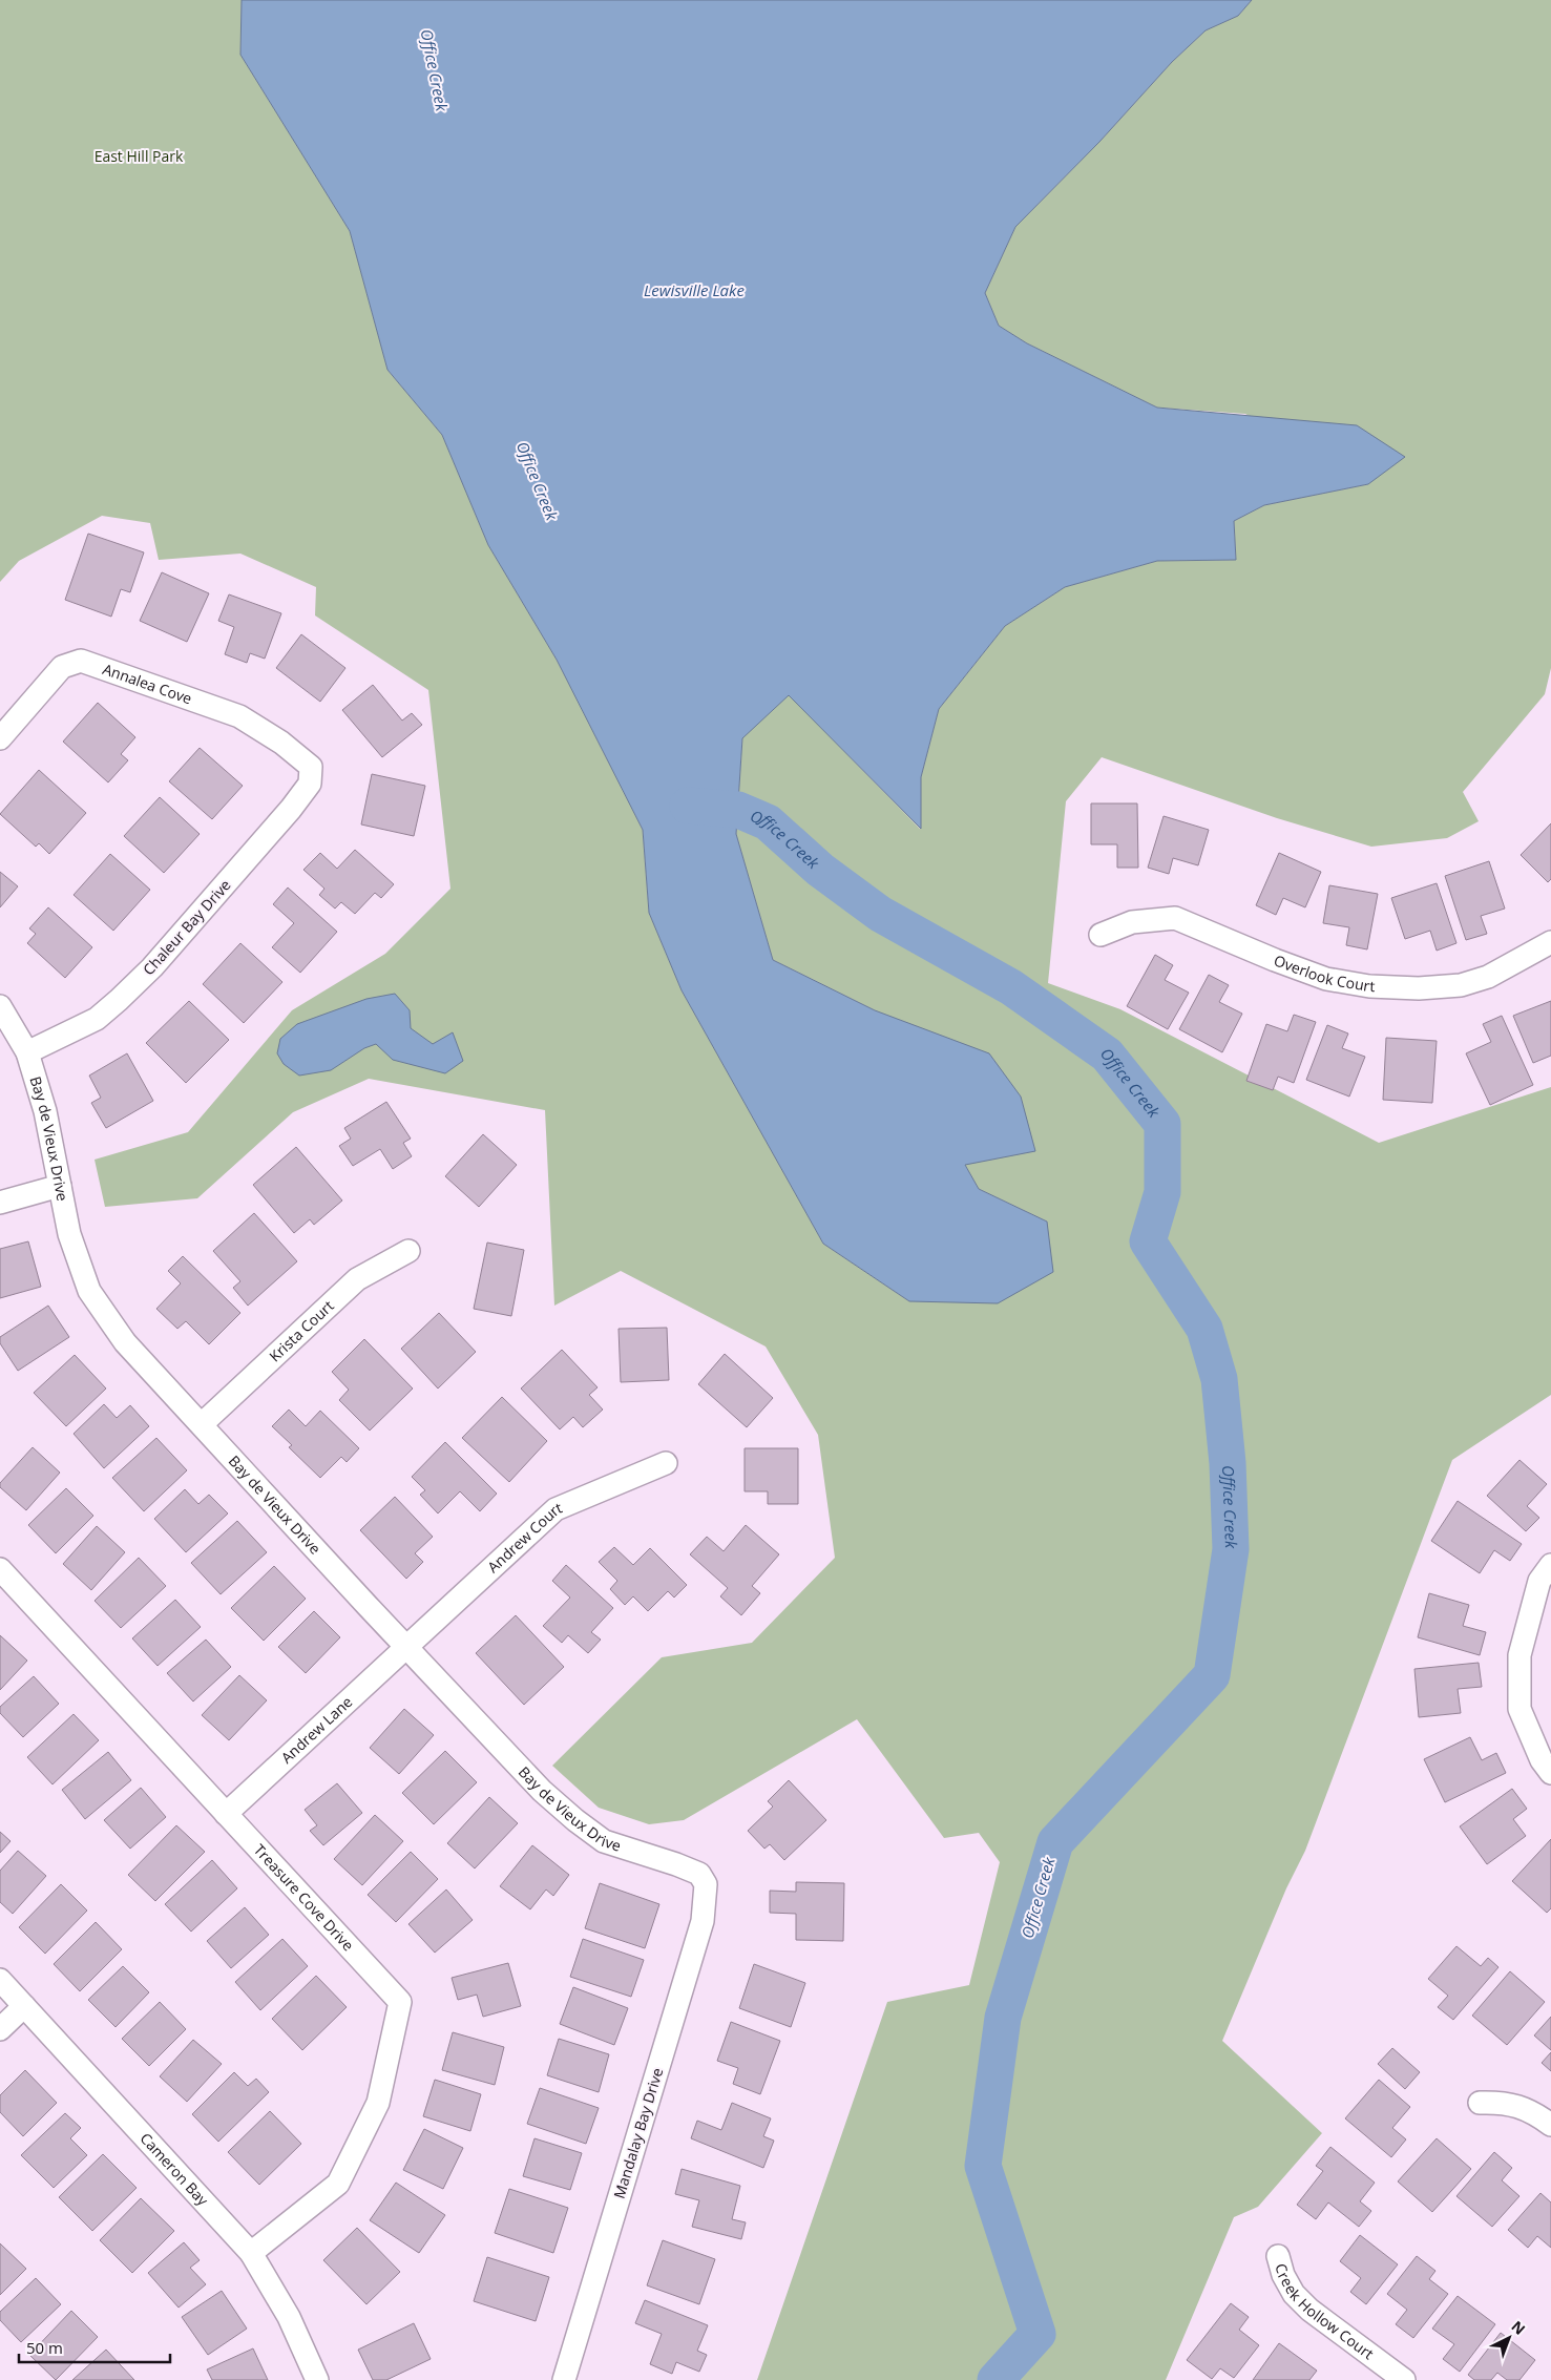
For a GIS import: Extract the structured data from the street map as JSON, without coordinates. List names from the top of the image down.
{
  "streets": {
    "street": [
      "Annalea Cove",
      "Chaleur Bay Drive",
      "Overlook Court",
      "Bay de Vieux Drive",
      "Krista Court",
      "Andrew Court",
      "Andrew Lane",
      "Treasure Cove Drive",
      "Mandalay Bay Drive",
      "Cameron Bay",
      "Creek Hollow Court"
    ]
  },
  "crossings": [
    ["Annalea Cove", "Chaleur Bay Drive"],
    ["Chaleur Bay Drive", "Bay de Vieux Drive"],
    ["Bay de Vieux Drive", "Krista Court"],
    ["Bay de Vieux Drive", "Andrew Court"],
    ["Bay de Vieux Drive", "Andrew Lane"],
    ["Bay de Vieux Drive", "Mandalay Bay Drive"],
    ["Andrew Court", "Andrew Lane"],
    ["Andrew Lane", "Treasure Cove Drive"],
    ["Treasure Cove Drive", "Cameron Bay"]
  ],
  "water": ["Office Creek", "Lewisville Lake"],
  "parks": ["East Hill Park"],
  "scale_bar": "50 m",
  "north": "top right"
}
